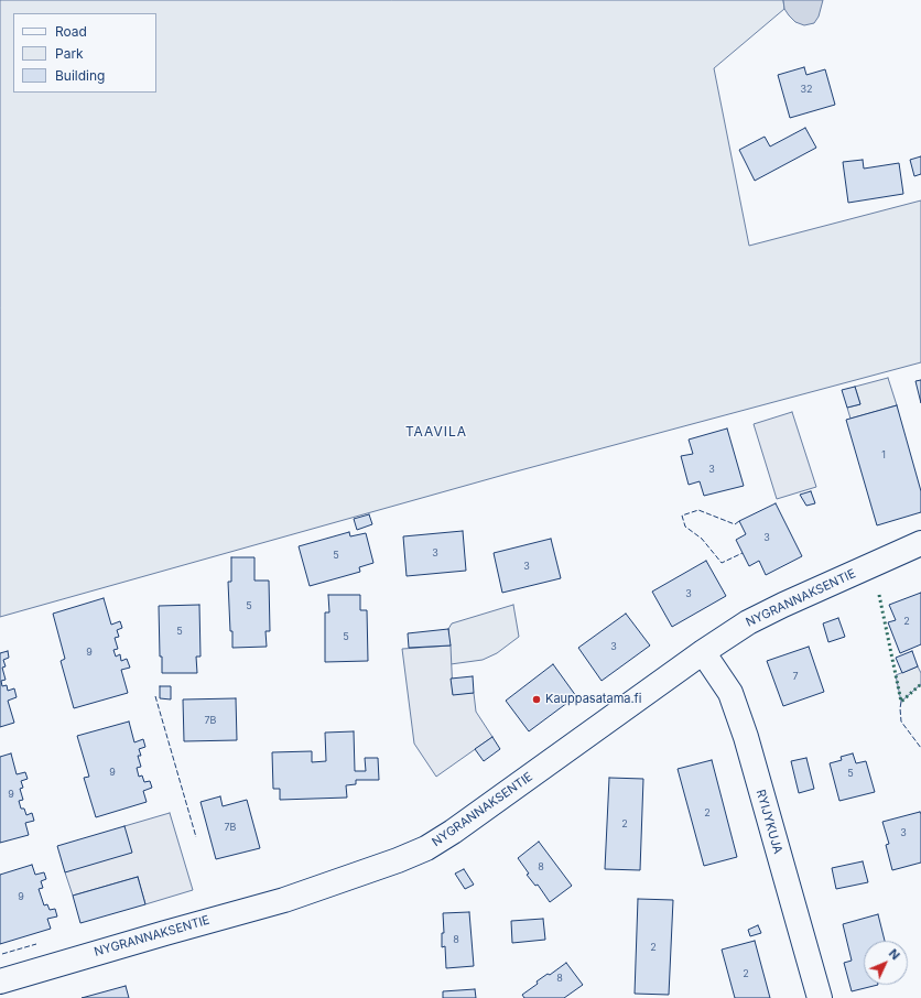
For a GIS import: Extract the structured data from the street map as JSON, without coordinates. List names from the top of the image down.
{
  "streets": {
    "street": ["NYGRANNAKSENTIE", "RYIJYKUJA"]
  },
  "crossings": [
    ["NYGRANNAKSENTIE", "RYIJYKUJA"]
  ],
  "districts": ["TAAVILA"],
  "places": ["Kauppasatama.fi"],
  "house_numbers": [
    "32",
    "1",
    "3",
    "3",
    "3",
    "5",
    "3",
    "3",
    "5",
    "2",
    "5",
    "5",
    "3",
    "9",
    "7",
    "7B",
    "9",
    "5",
    "9",
    "2",
    "2",
    "7B",
    "3",
    "8",
    "9",
    "8",
    "2",
    "2",
    "8"
  ],
  "legend": ["Road", "Park", "Building"],
  "north": "top right"
}
